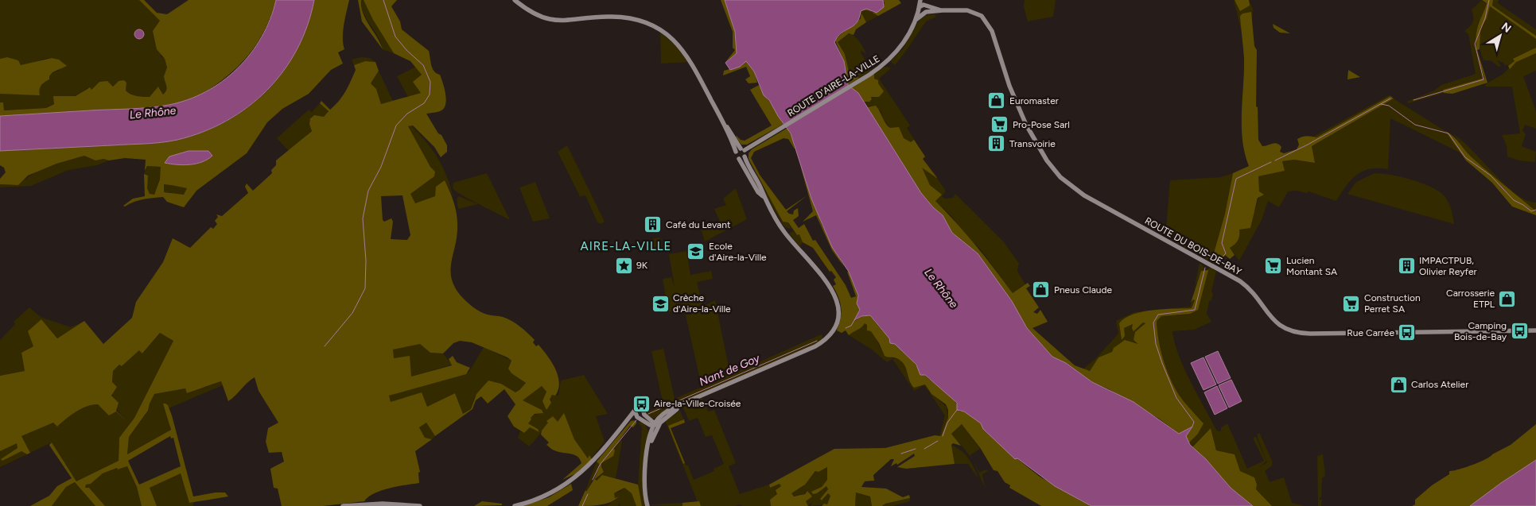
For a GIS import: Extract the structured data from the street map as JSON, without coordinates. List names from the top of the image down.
{
  "streets": {
    "main road": ["ROUTE D'AIRE-LA-VILLE", "ROUTE DU BOIS-DE-BAY"]
  },
  "crossings": [
    ["ROUTE D'AIRE-LA-VILLE", "ROUTE DU BOIS-DE-BAY"]
  ],
  "districts": ["AIRE-LA-VILLE"],
  "water": ["Le Rhône", "Nant de Goy"],
  "places": {
    "shop": [
      "Euromaster",
      "Pneus Claude",
      "Carrosserie ETPL",
      "Carlos Atelier"
    ],
    "supermarket": ["Pro-Pose Sarl", "Lucien Montant SA", "Construction Perret SA"],
    "building": ["Transvoirie", "Café du Levant", "IMPACTPUB, Olivier Reyfer"],
    "school or university": ["Ecole d'Aire-la-Ville", "Crèche d'Aire-la-Ville"],
    "place": ["9K"],
    "bus stop": ["Camping Bois-de-Bay", "Rue Carrée", "Aire-la-Ville-Croisée"]
  },
  "north": "top right"
}
